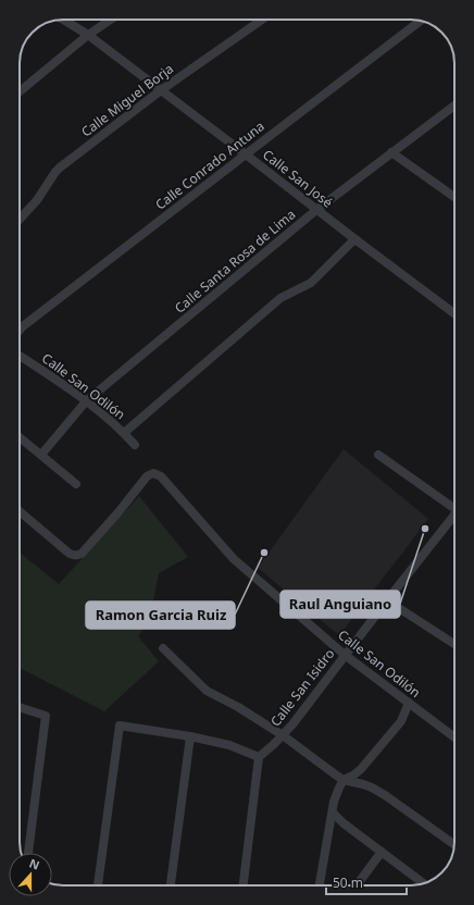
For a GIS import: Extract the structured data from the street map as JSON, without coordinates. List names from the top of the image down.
{
  "streets": {
    "street": [
      "Calle Miguel Borja",
      "Calle Conrado Antuna",
      "Calle San José",
      "Calle Santa Rosa de Lima",
      "Calle San Odilón",
      "Calle San Isidro"
    ]
  },
  "crossings": [
    ["Calle Miguel Borja", "Calle San José"],
    ["Calle Conrado Antuna", "Calle San José"],
    ["Calle San José", "Calle Santa Rosa de Lima"],
    ["Calle Santa Rosa de Lima", "Calle San Odilón"],
    ["Calle San Odilón", "Calle San Isidro"]
  ],
  "places": ["Raul Anguiano", "Ramon Garcia Ruiz"],
  "scale_bar": "50 m",
  "north": "top"
}
